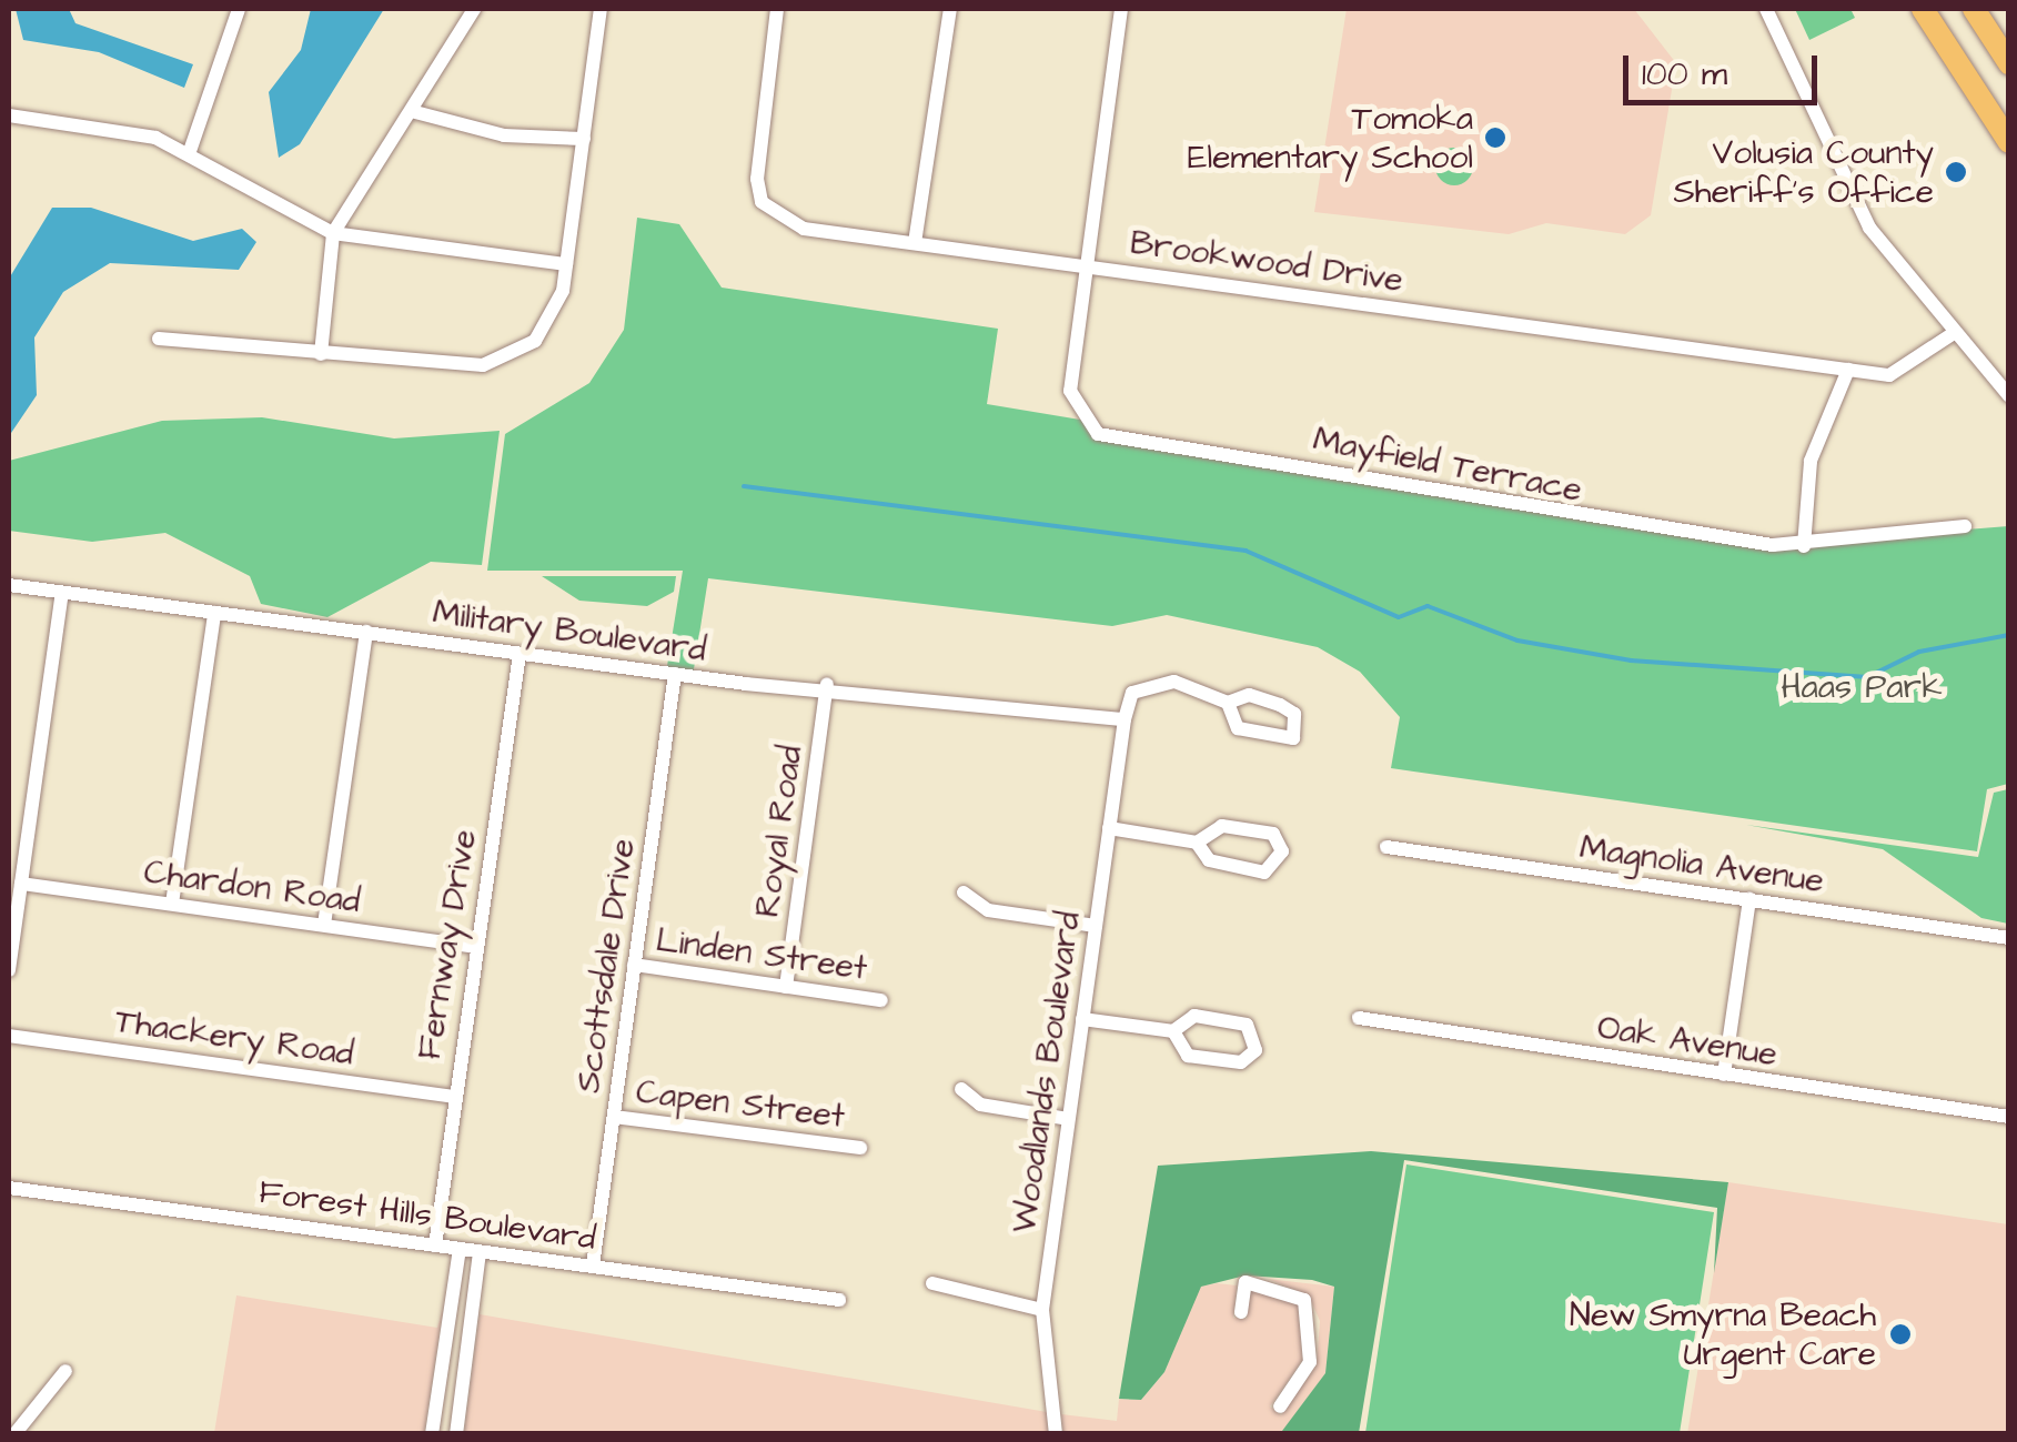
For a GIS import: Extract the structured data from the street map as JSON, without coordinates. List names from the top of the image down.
{
  "streets": {
    "street": [
      "Brookwood Drive",
      "Mayfield Terrace",
      "Military Boulevard",
      "Royal Road",
      "Magnolia Avenue",
      "Chardon Road",
      "Fernway Drive",
      "Linden Street",
      "Scottsdale Drive",
      "Thackery Road",
      "Oak Avenue",
      "Woodlands Boulevard",
      "Capen Street",
      "Forest Hills Boulevard"
    ]
  },
  "crossings": [
    ["Brookwood Drive", "Mayfield Terrace"],
    ["Military Boulevard", "Royal Road"],
    ["Military Boulevard", "Fernway Drive"],
    ["Military Boulevard", "Scottsdale Drive"],
    ["Military Boulevard", "Woodlands Boulevard"],
    ["Royal Road", "Linden Street"],
    ["Chardon Road", "Fernway Drive"],
    ["Fernway Drive", "Thackery Road"],
    ["Fernway Drive", "Forest Hills Boulevard"],
    ["Linden Street", "Scottsdale Drive"],
    ["Scottsdale Drive", "Capen Street"],
    ["Scottsdale Drive", "Forest Hills Boulevard"]
  ],
  "parks": ["Haas Park"],
  "places": ["Tomoka Elementary School", "Volusia County Sheriff's Office", "New Smyrna Beach Urgent Care"],
  "scale_bar": "100 m"
}
